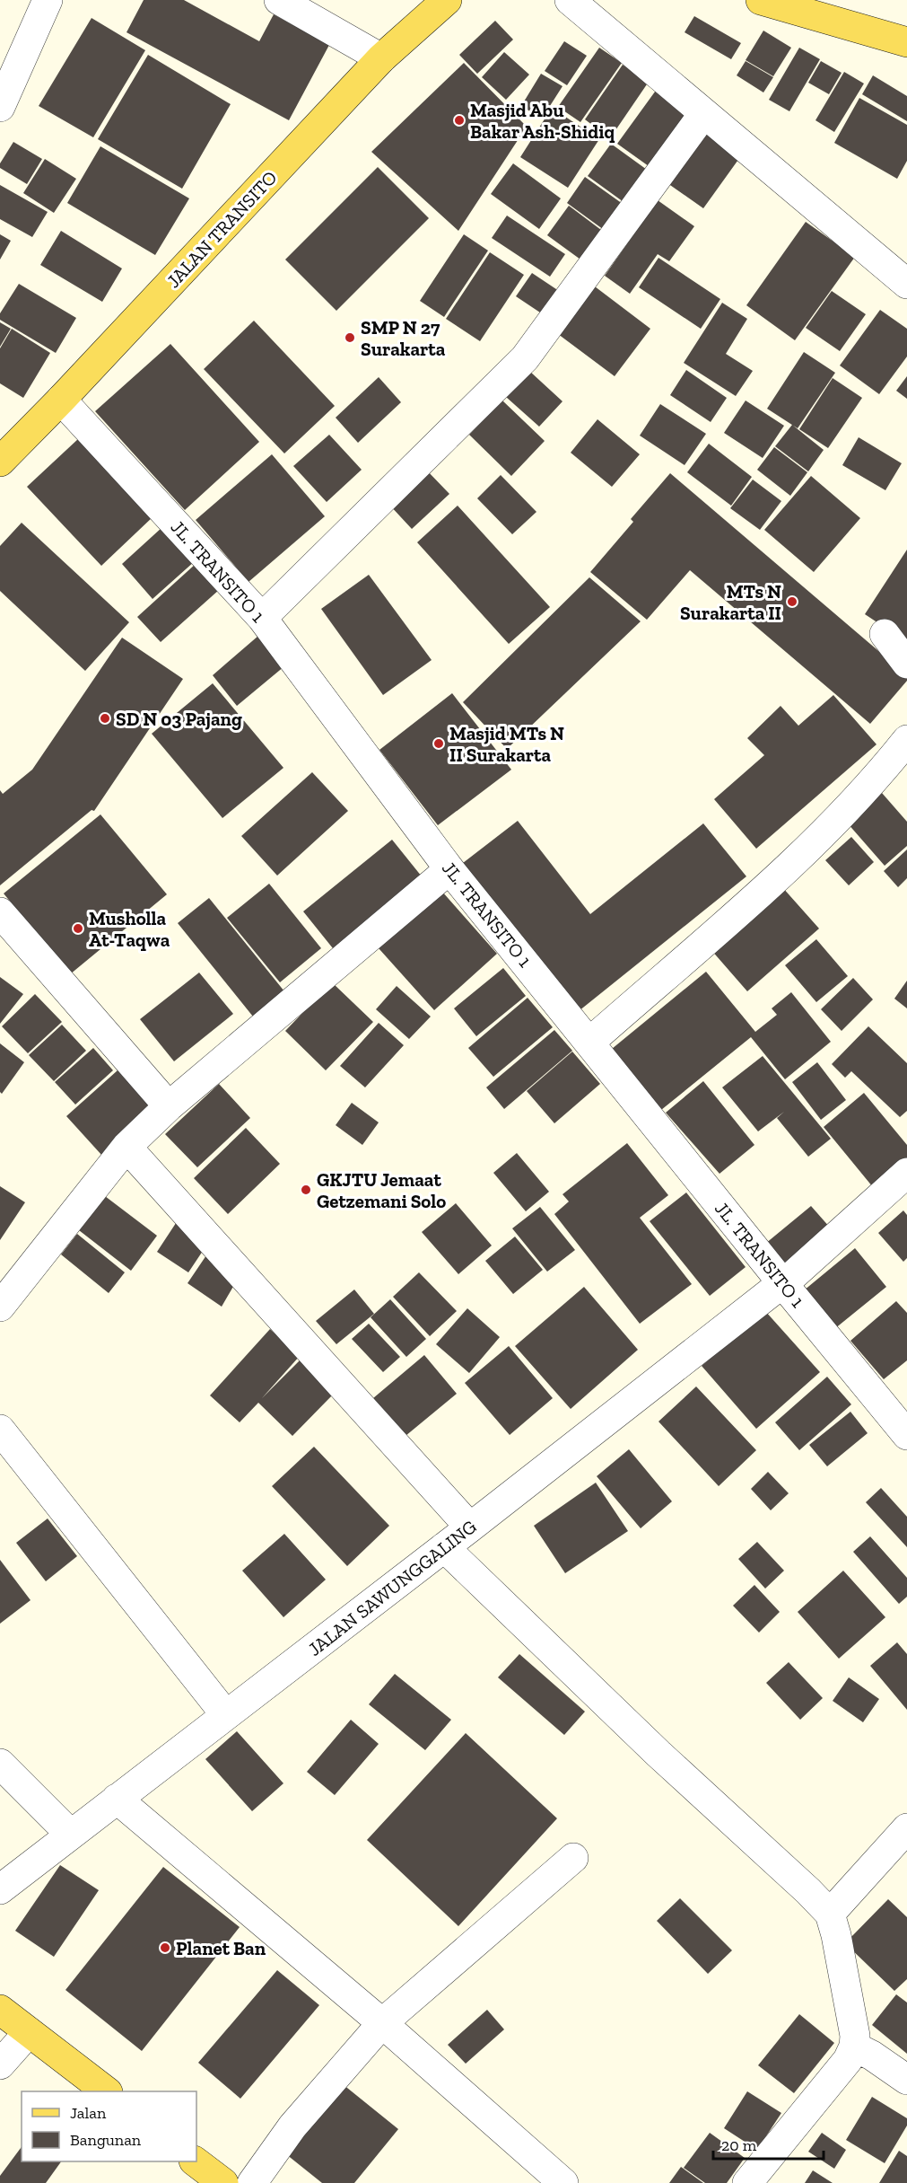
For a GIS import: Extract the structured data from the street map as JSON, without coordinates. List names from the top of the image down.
{
  "streets": {
    "main road": ["JALAN TRANSITO"],
    "street": ["JL. TRANSITO 1", "JALAN SAWUNGGALING"]
  },
  "crossings": [
    ["JALAN TRANSITO", "JL. TRANSITO 1"],
    ["JL. TRANSITO 1", "JALAN SAWUNGGALING"]
  ],
  "places": [
    "Masjid Abu Bakar Ash-Shidiq",
    "SMP N 27 Surakarta",
    "MTs N Surakarta II",
    "SD N 03 Pajang",
    "Masjid MTs N II Surakarta",
    "Musholla At-Taqwa",
    "GKJTU Jemaat Getzemani Solo",
    "Planet Ban"
  ],
  "legend": ["Jalan", "Bangunan"],
  "scale_bar": "20 m"
}
